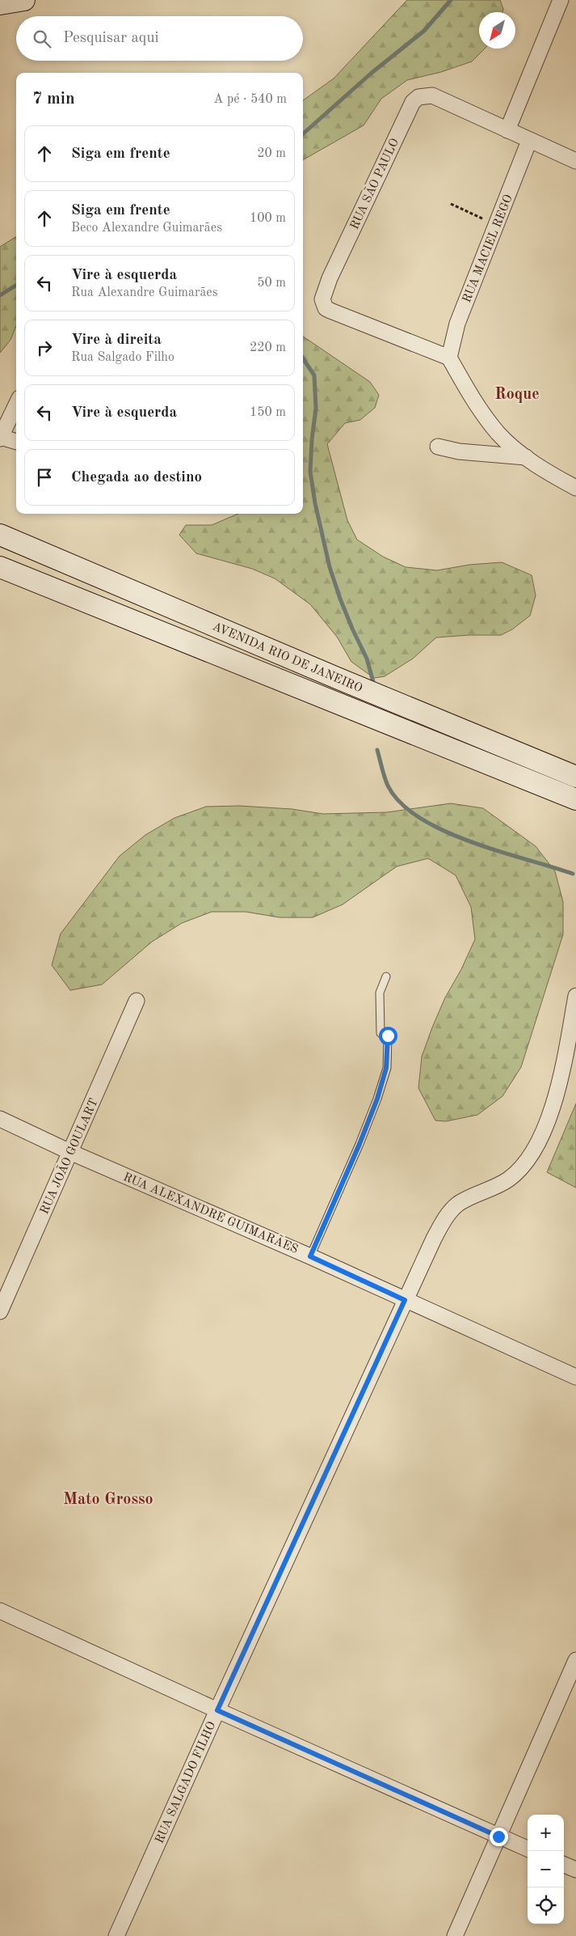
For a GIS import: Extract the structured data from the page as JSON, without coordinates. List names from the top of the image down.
{
  "streets": {
    "main road": ["AVENIDA RIO DE JANEIRO"],
    "street": [
      "RUA SÃO PAULO",
      "RUA MACIEL REGO",
      "RUA JOÃO GOULART",
      "RUA ALEXANDRE GUIMARÃES",
      "RUA SALGADO FILHO"
    ]
  },
  "crossings": [
    ["RUA SÃO PAULO", "RUA MACIEL REGO"],
    ["RUA JOÃO GOULART", "RUA ALEXANDRE GUIMARÃES"],
    ["RUA ALEXANDRE GUIMARÃES", "RUA SALGADO FILHO"]
  ],
  "districts": ["Roque", "Mato Grosso"],
  "north": "bottom left",
  "page": {
    "search": "Pesquisar aqui",
    "heading": ["7 min", "A pé · 540 m"],
    "list": [
      ["Siga em frente", "20 m"],
      ["Siga em frente", "Beco Alexandre Guimarães", "100 m"],
      ["Vire à esquerda", "Rua Alexandre Guimarães", "50 m"],
      ["Vire à direita", "Rua Salgado Filho", "220 m"],
      ["Vire à esquerda", "150 m"],
      "Chegada ao destino"
    ],
    "map_buttons": ["+", "−"]
  }
}
